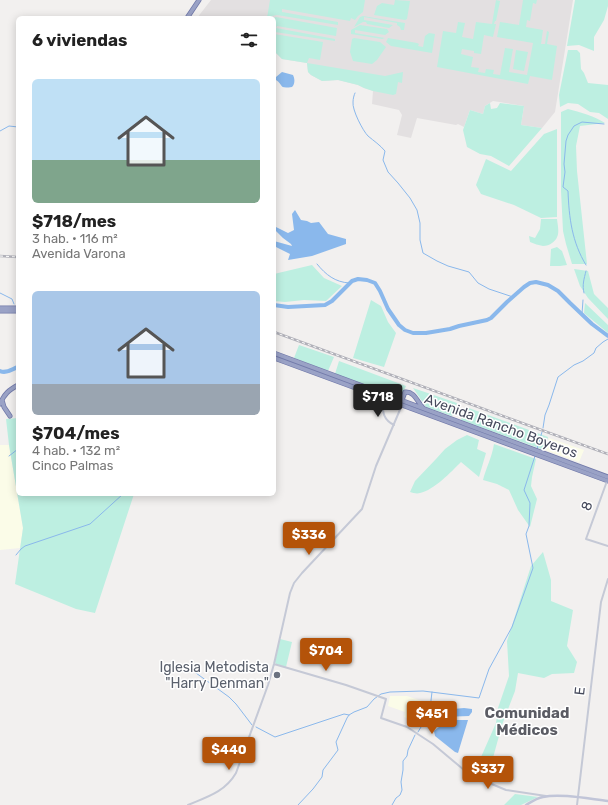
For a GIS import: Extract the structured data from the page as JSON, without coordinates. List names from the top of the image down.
{
  "streets": {
    "highway": ["Avenida Rancho Boyeros"],
    "street": ["8", "E"]
  },
  "crossings": [
    ["Avenida Rancho Boyeros", "8"]
  ],
  "districts": ["Comunidad Médicos"],
  "places": ["Iglesia Metodista \"Harry Denman\""],
  "page": {
    "heading": "6 viviendas",
    "list": [
      {
        "name": "$718/mes",
        "note": "3 hab. · 116 m² · Avenida Varona"
      },
      {
        "name": "$704/mes",
        "note": "4 hab. · 132 m² · Cinco Palmas"
      }
    ],
    "price": [
      "$718",
      "$336",
      "$704",
      "$451",
      "$440",
      "$337"
    ]
  }
}
